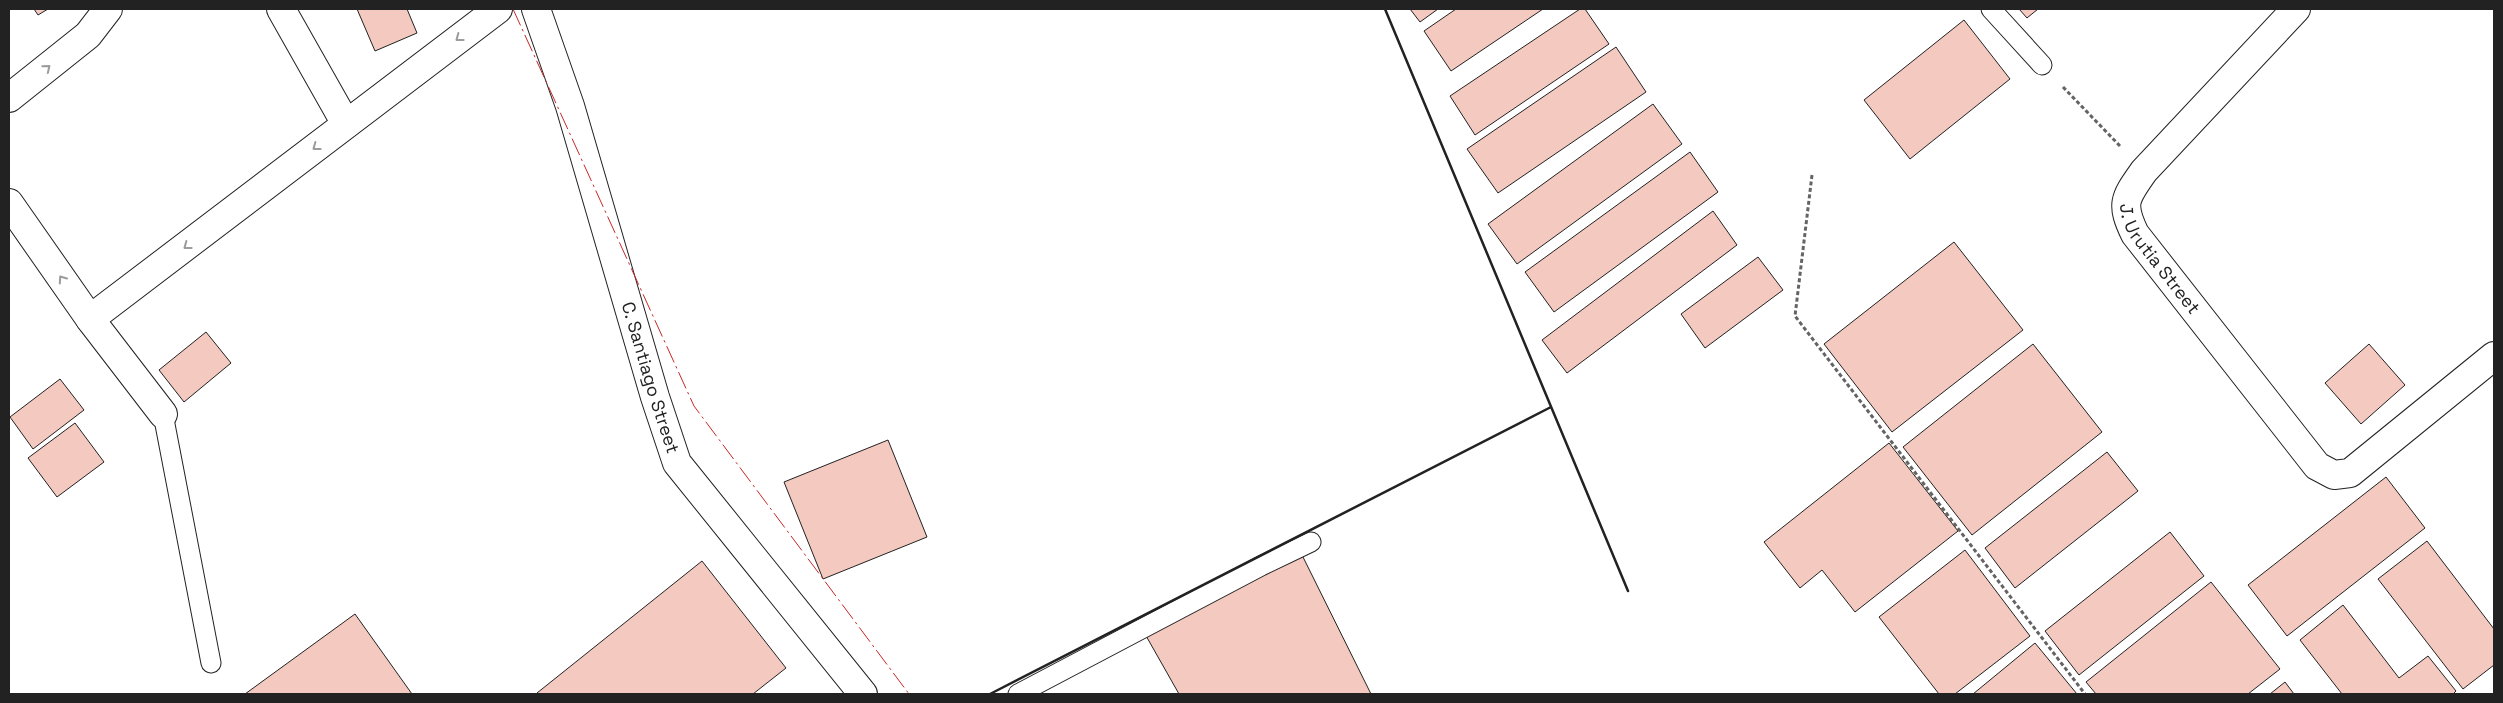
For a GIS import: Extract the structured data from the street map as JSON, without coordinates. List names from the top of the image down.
{
  "streets": {
    "street": ["J. Urutia Street", "C. Santiago Street"]
  }
}
